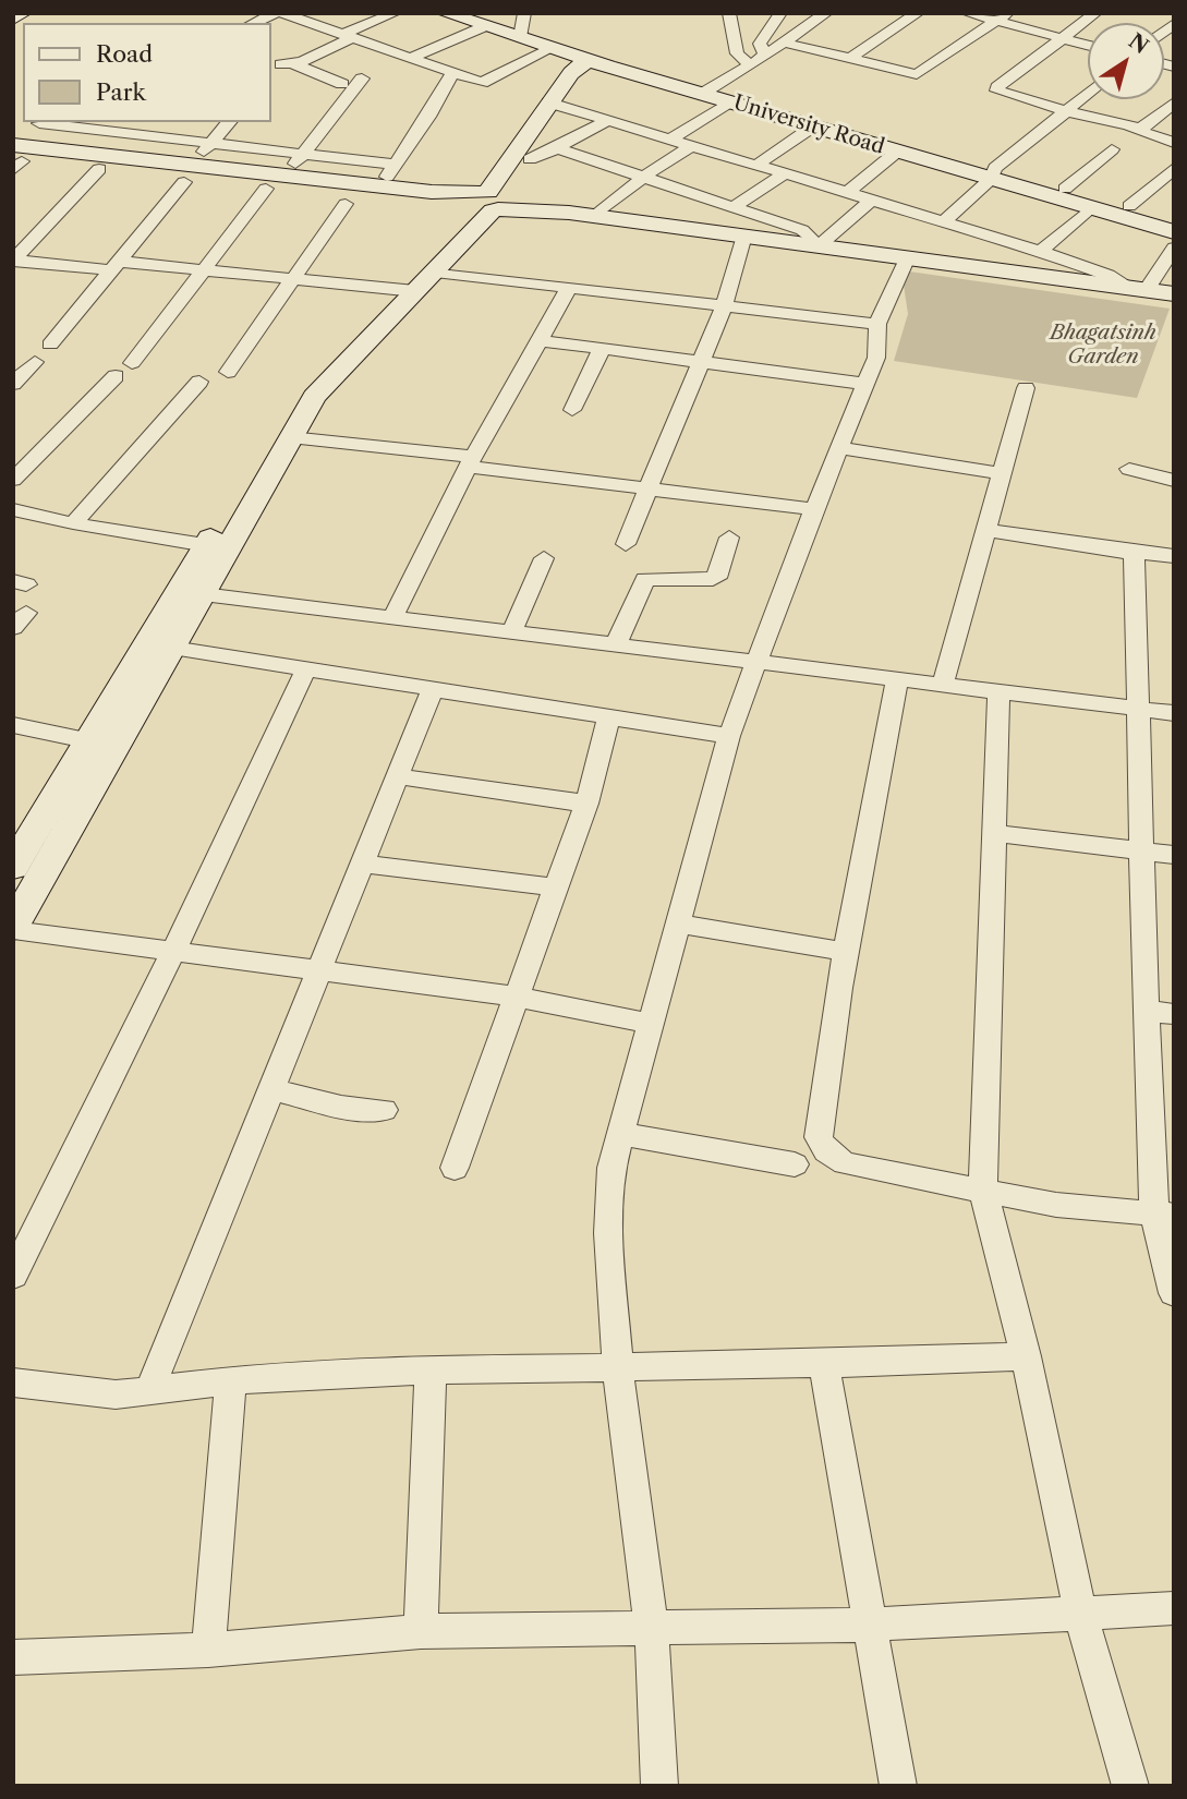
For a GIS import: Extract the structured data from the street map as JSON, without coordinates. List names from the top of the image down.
{
  "streets": {
    "street": ["University Road"]
  },
  "parks": ["Bhagatsinh Garden"],
  "legend": ["Road", "Park"],
  "north": "top right"
}
